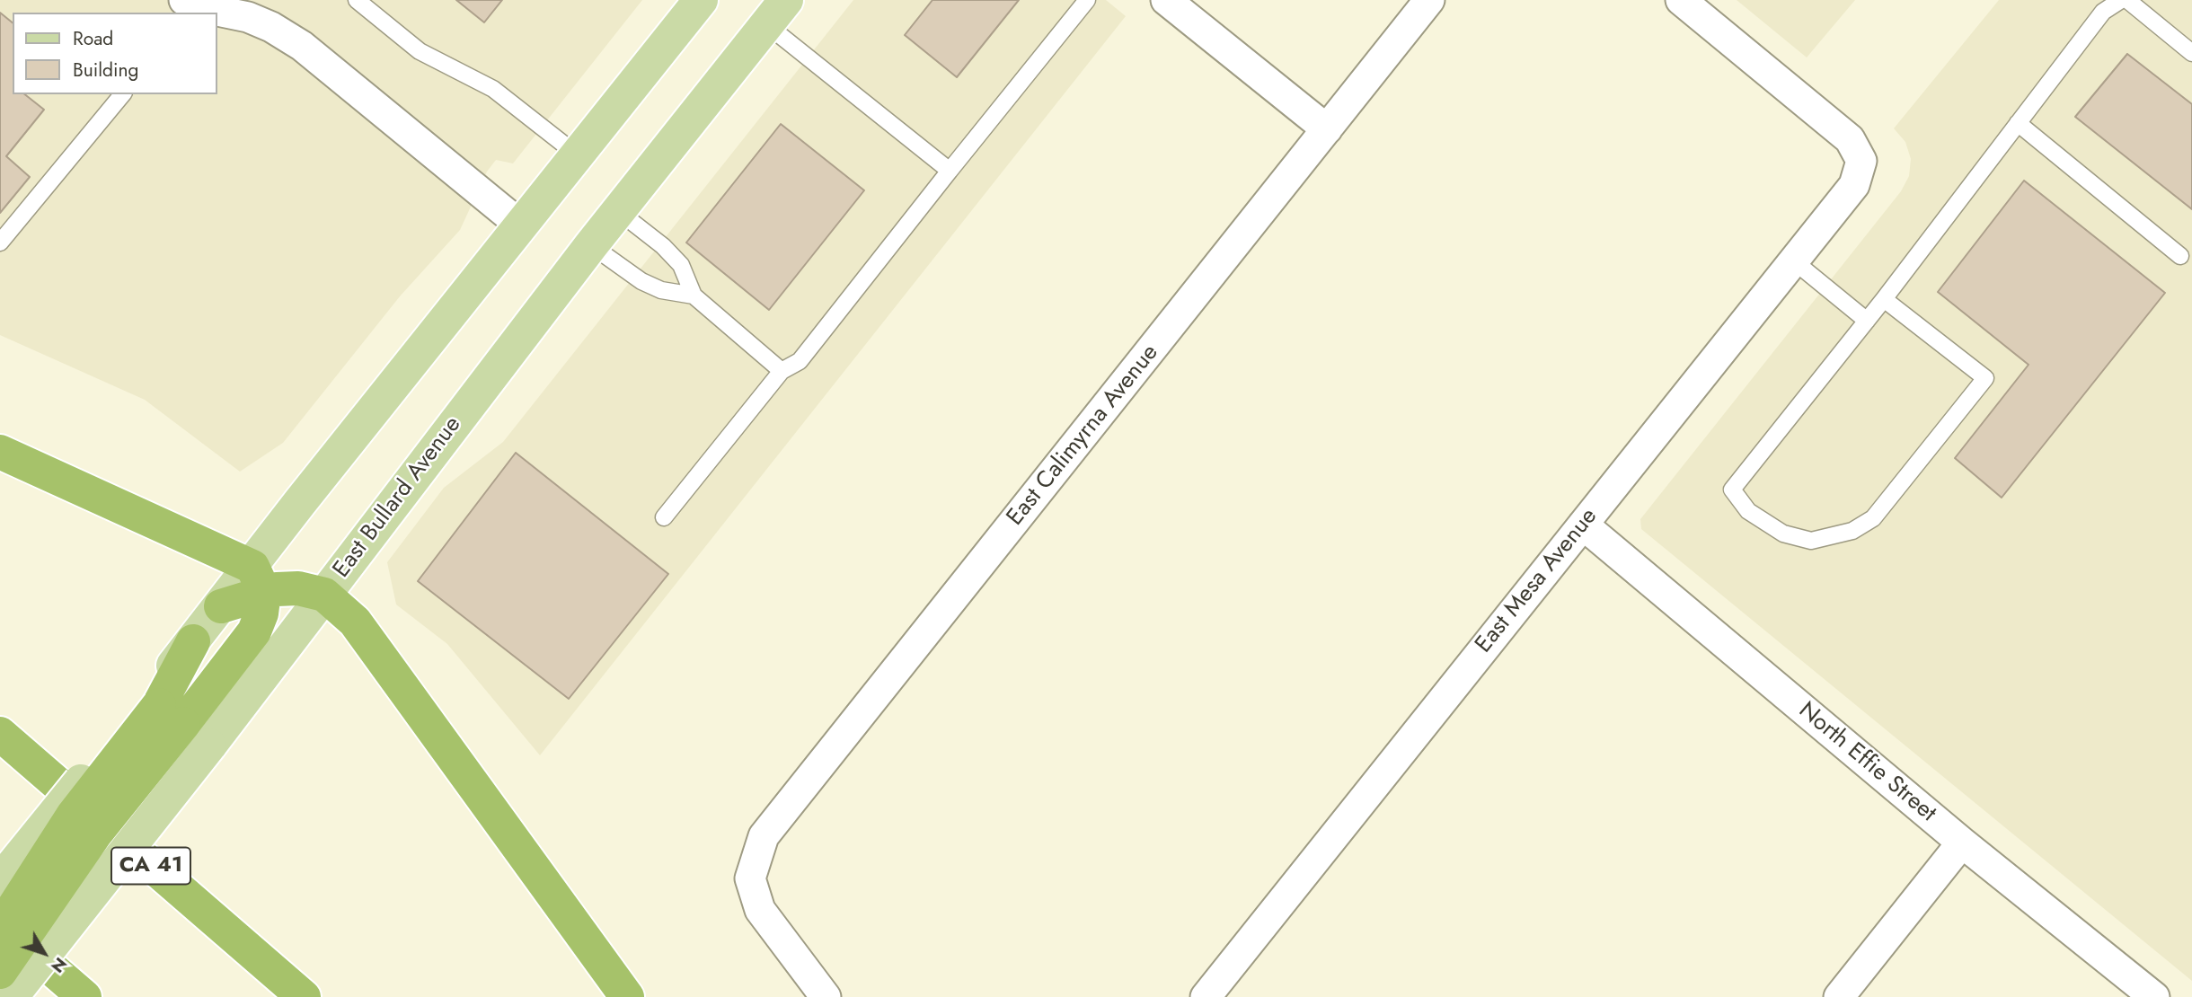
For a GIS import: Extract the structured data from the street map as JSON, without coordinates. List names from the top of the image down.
{
  "streets": {
    "highway": ["CA 41"],
    "main road": ["East Bullard Avenue"],
    "street": ["East Calimyrna Avenue", "East Mesa Avenue", "North Effie Street"]
  },
  "crossings": [
    ["East Mesa Avenue", "North Effie Street"]
  ],
  "legend": ["Road", "Building"],
  "north": "bottom right"
}
